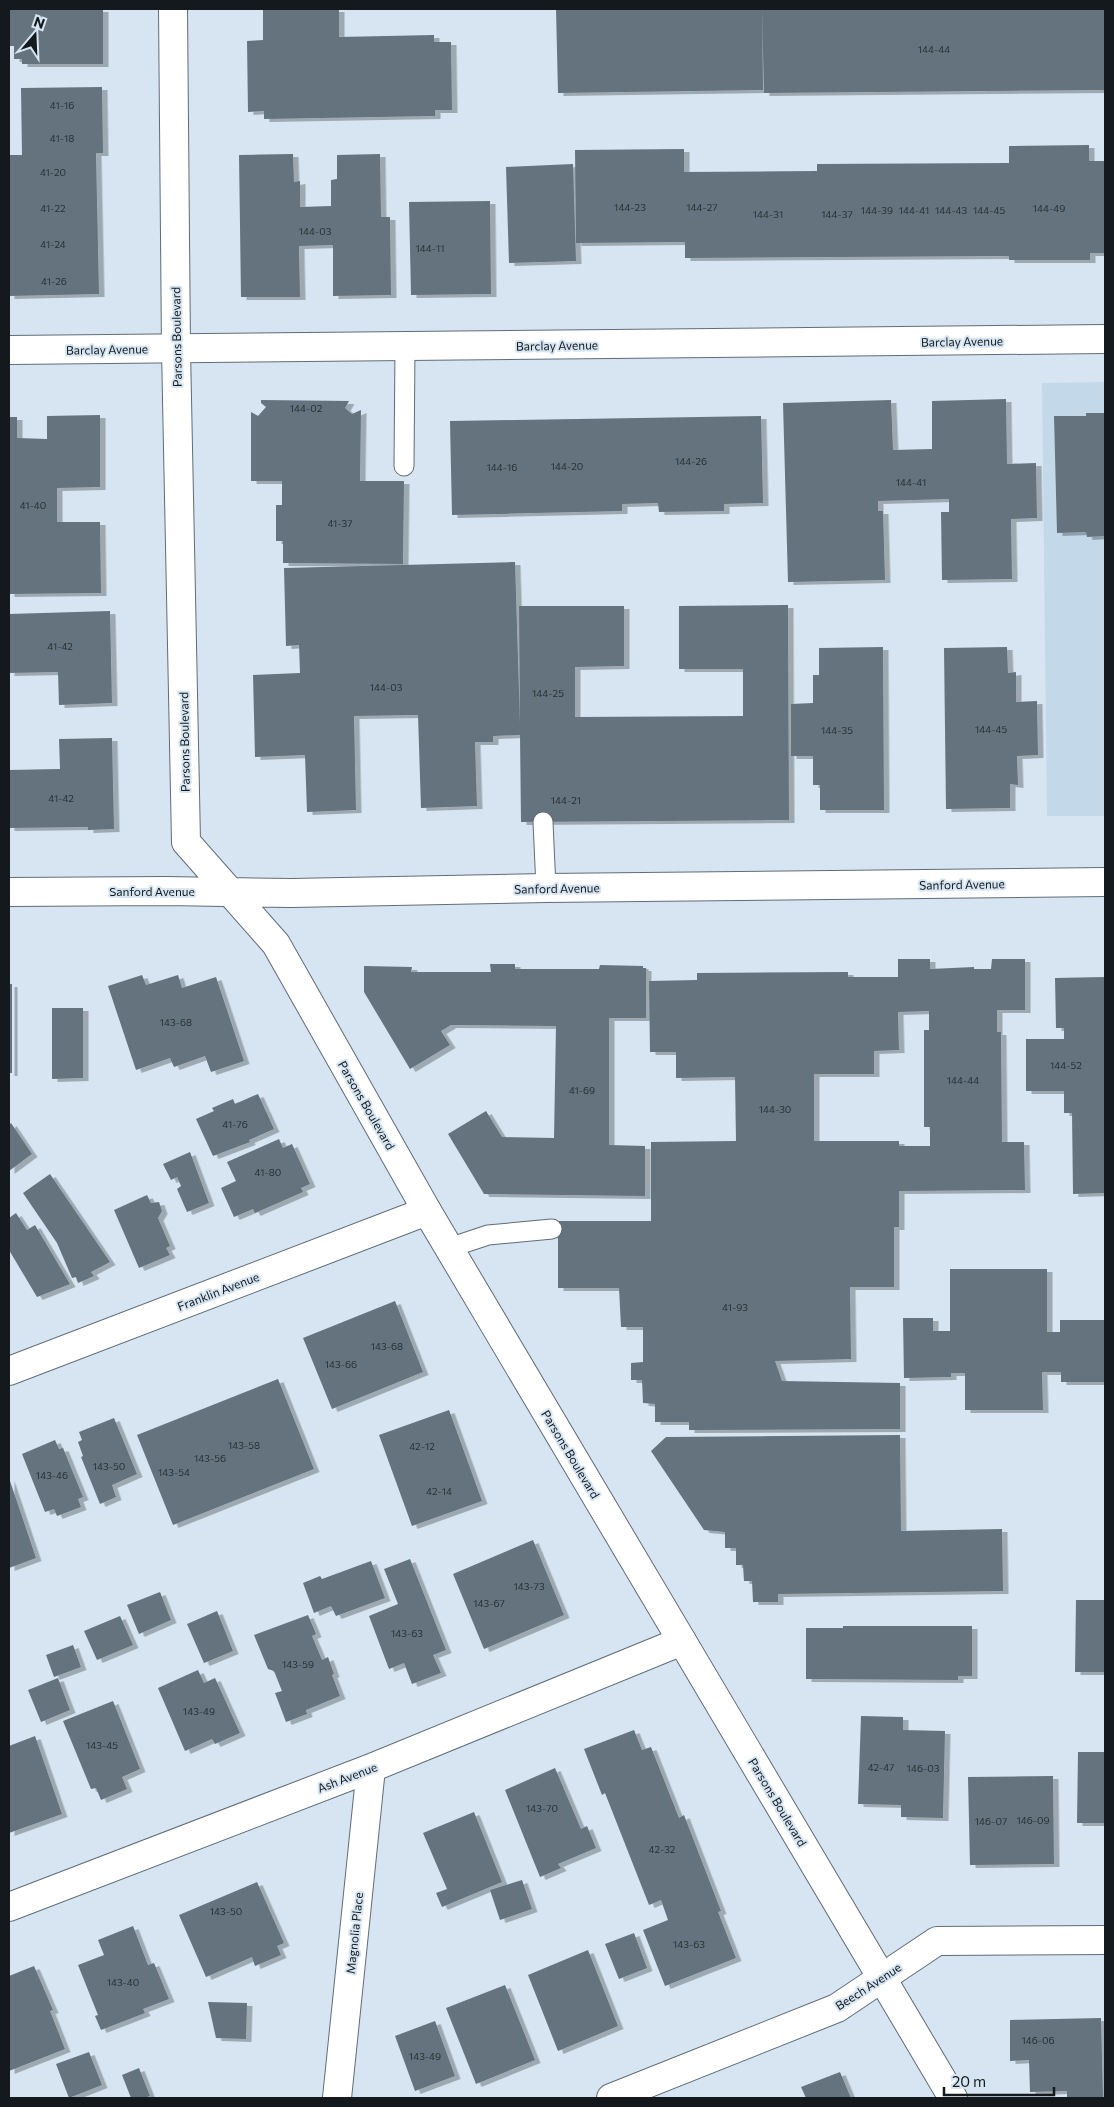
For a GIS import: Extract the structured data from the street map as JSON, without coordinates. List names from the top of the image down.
{
  "streets": {
    "street": [
      "Parsons Boulevard",
      "Barclay Avenue",
      "Sanford Avenue",
      "Franklin Avenue",
      "Ash Avenue",
      "Magnolia Place",
      "Beech Avenue"
    ]
  },
  "crossings": [
    ["Parsons Boulevard", "Barclay Avenue"],
    ["Parsons Boulevard", "Sanford Avenue"],
    ["Parsons Boulevard", "Franklin Avenue"],
    ["Parsons Boulevard", "Ash Avenue"],
    ["Parsons Boulevard", "Beech Avenue"],
    ["Ash Avenue", "Magnolia Place"]
  ],
  "house_numbers": [
    "144-44",
    "41-16",
    "41-18",
    "41-20",
    "144-23",
    "144-27",
    "41-22",
    "144-49",
    "144-39",
    "144-41",
    "144-43",
    "144-45",
    "144-31",
    "144-37",
    "144-03",
    "41-24",
    "144-11",
    "41-26",
    "144-02",
    "144-26",
    "144-20",
    "144-16",
    "144-41",
    "41-40",
    "41-37",
    "41-42",
    "144-03",
    "144-25",
    "144-45",
    "144-35",
    "41-42",
    "144-21",
    "143-68",
    "144-52",
    "144-44",
    "41-69",
    "144-30",
    "41-76",
    "41-80",
    "41-93",
    "143-68",
    "143-66",
    "143-58",
    "42-12",
    "143-56",
    "143-50",
    "143-54",
    "143-46",
    "42-14",
    "143-73",
    "143-67",
    "143-63",
    "143-59",
    "143-49",
    "143-45",
    "42-47",
    "146-03",
    "143-70",
    "146-09",
    "146-07",
    "42-32",
    "143-50",
    "143-63",
    "143-40",
    "146-06",
    "143-49"
  ],
  "scale_bar": "20 m",
  "north": "top"
}
